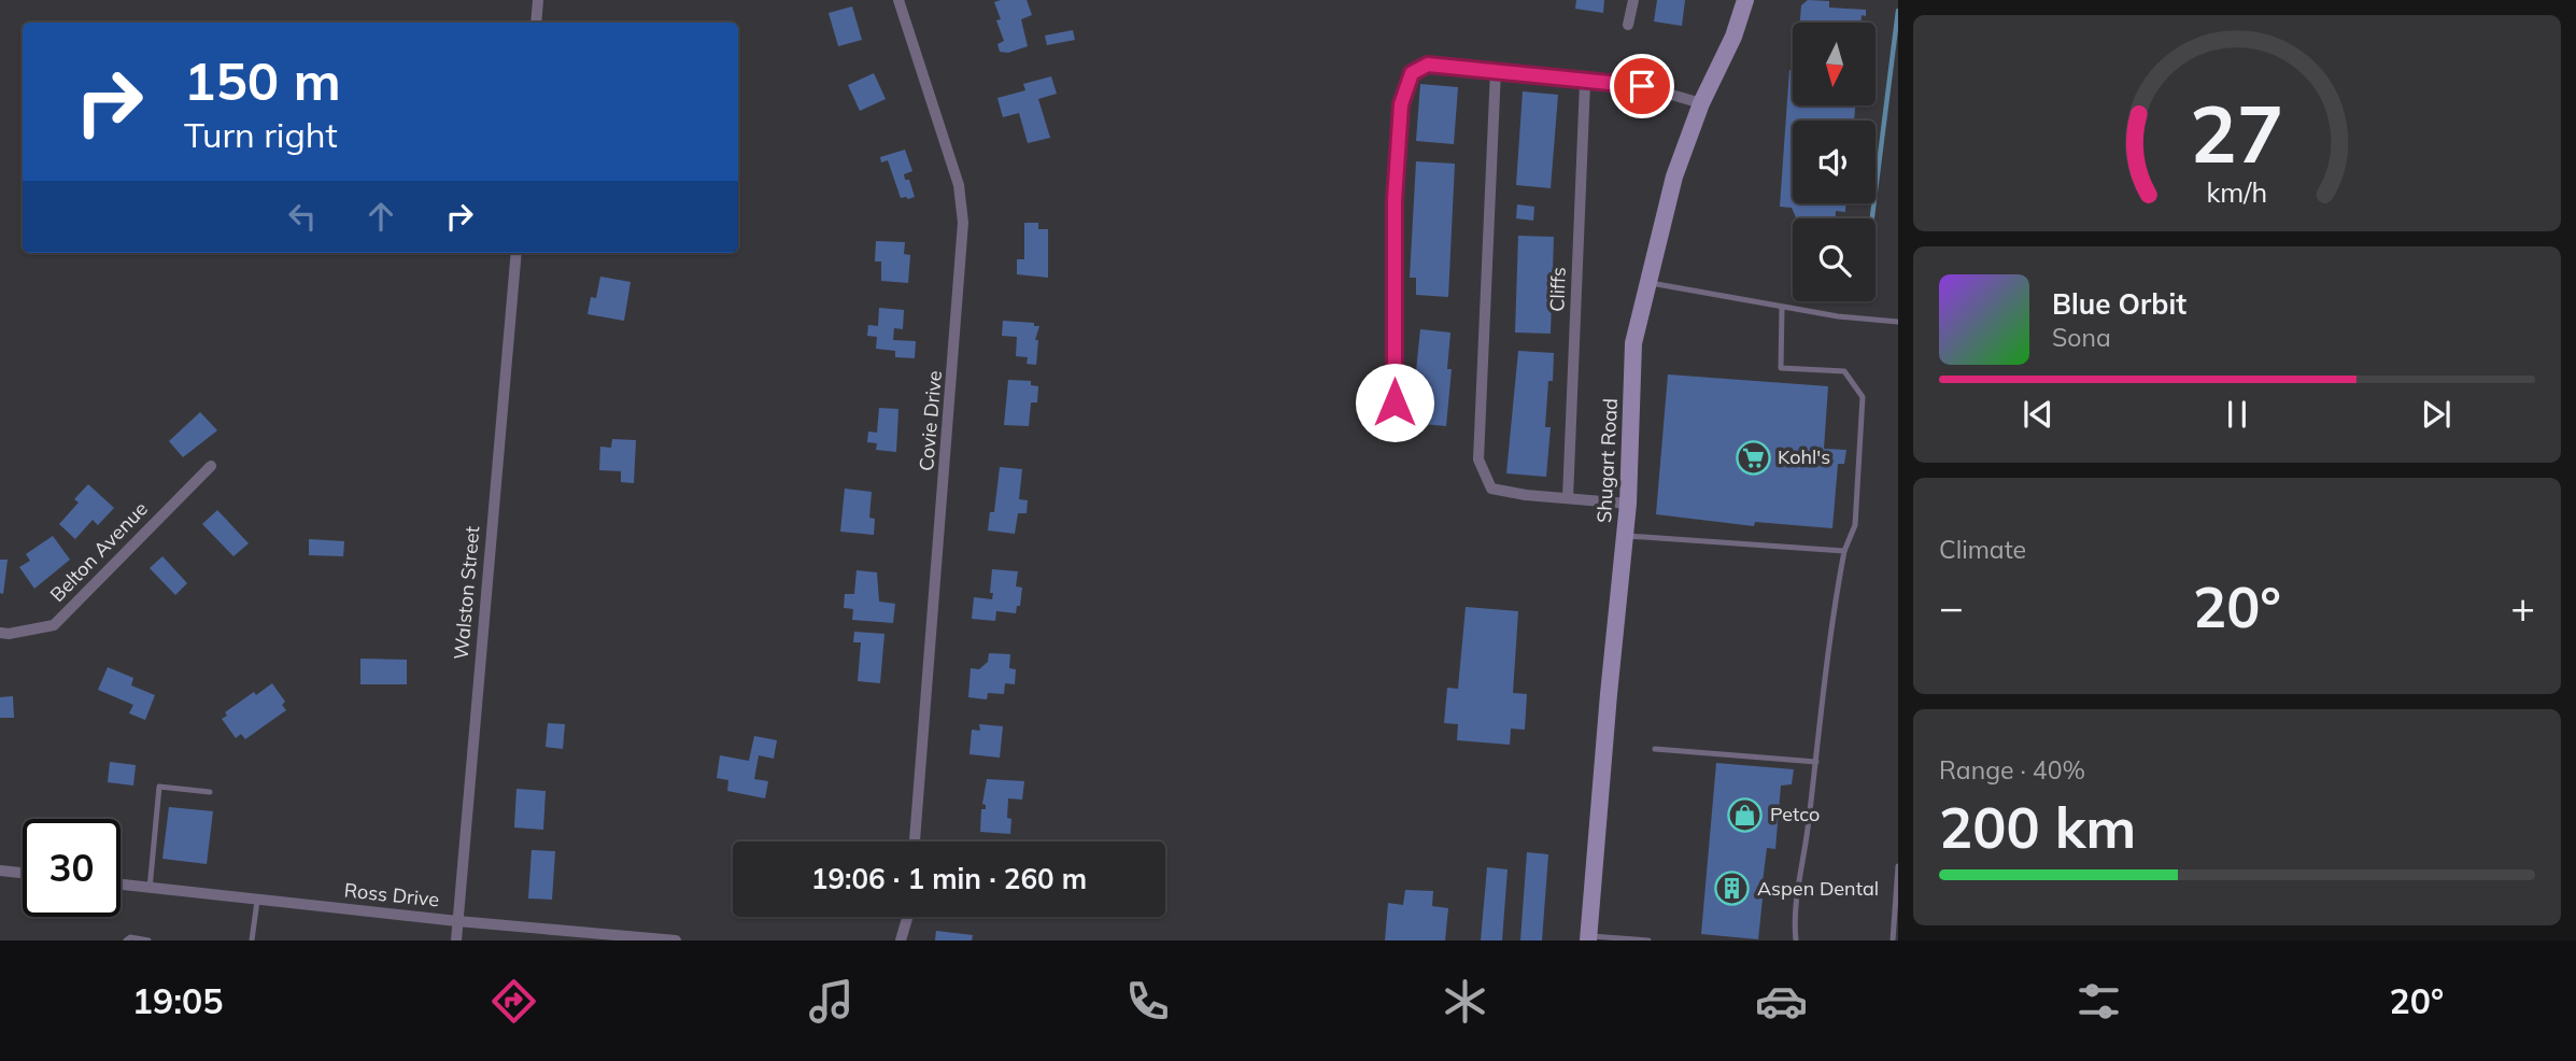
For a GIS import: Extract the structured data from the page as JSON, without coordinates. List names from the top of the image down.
{
  "streets": {
    "street": [
      "Cliffs",
      "Covie Drive",
      "Shugart Road",
      "Belton Avenue",
      "Walston Street",
      "Ross Drive"
    ]
  },
  "crossings": [
    ["Walston Street", "Ross Drive"]
  ],
  "places": {
    "supermarket": ["Kohl's"],
    "shop": ["Petco"],
    "building": ["Aspen Dental"]
  },
  "north": "bottom",
  "page": {
    "turn": ["150 m", "Turn right"],
    "song": ["Blue Orbit", "Sona"],
    "tile": [
      "Climate",
      ["Range · 40%", "200 km"]
    ],
    "heat": ["−", "20°", "+"],
    "limit": "30",
    "trip": "19:06 · 1 min · 260 m",
    "tabs": ["19:05", "20°"],
    "gauge": ["27", "km/h"]
  }
}
